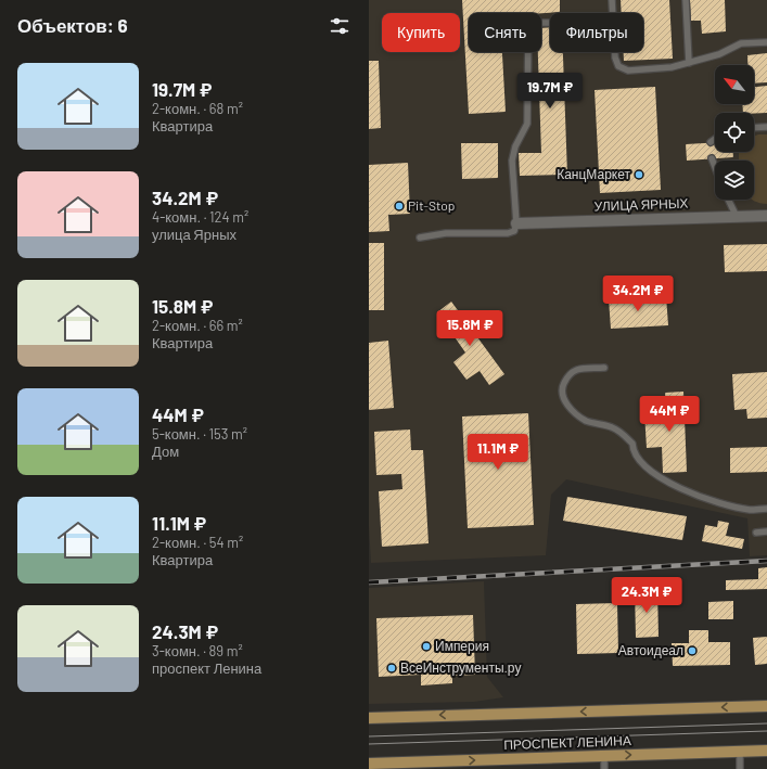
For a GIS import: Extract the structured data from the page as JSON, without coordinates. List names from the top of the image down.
{
  "streets": {
    "main road": ["ПРОСПЕКТ ЛЕНИНА"],
    "street": ["УЛИЦА ЯРНЫХ"]
  },
  "places": [
    "КанцМаркет",
    "Pit-Stop",
    "Империя",
    "Автоидеал",
    "ВсеИнструменты.ру"
  ],
  "north": "top left",
  "page": {
    "heading": "Объектов: 6",
    "chip": ["Купить", "Снять", "Фильтры"],
    "list": [
      {
        "name": "19.7M ₽",
        "note": "2-комн. · 68 m² · Квартира"
      },
      {
        "name": "34.2M ₽",
        "note": "4-комн. · 124 m² · улица Ярных"
      },
      {
        "name": "15.8M ₽",
        "note": "2-комн. · 66 m² · Квартира"
      },
      {
        "name": "44M ₽",
        "note": "5-комн. · 153 m² · Дом"
      },
      {
        "name": "11.1M ₽",
        "note": "2-комн. · 54 m² · Квартира"
      },
      {
        "name": "24.3M ₽",
        "note": "3-комн. · 89 m² · проспект Ленина"
      }
    ],
    "price": [
      "19.7M ₽",
      "34.2M ₽",
      "15.8M ₽",
      "44M ₽",
      "11.1M ₽",
      "24.3M ₽"
    ]
  }
}
